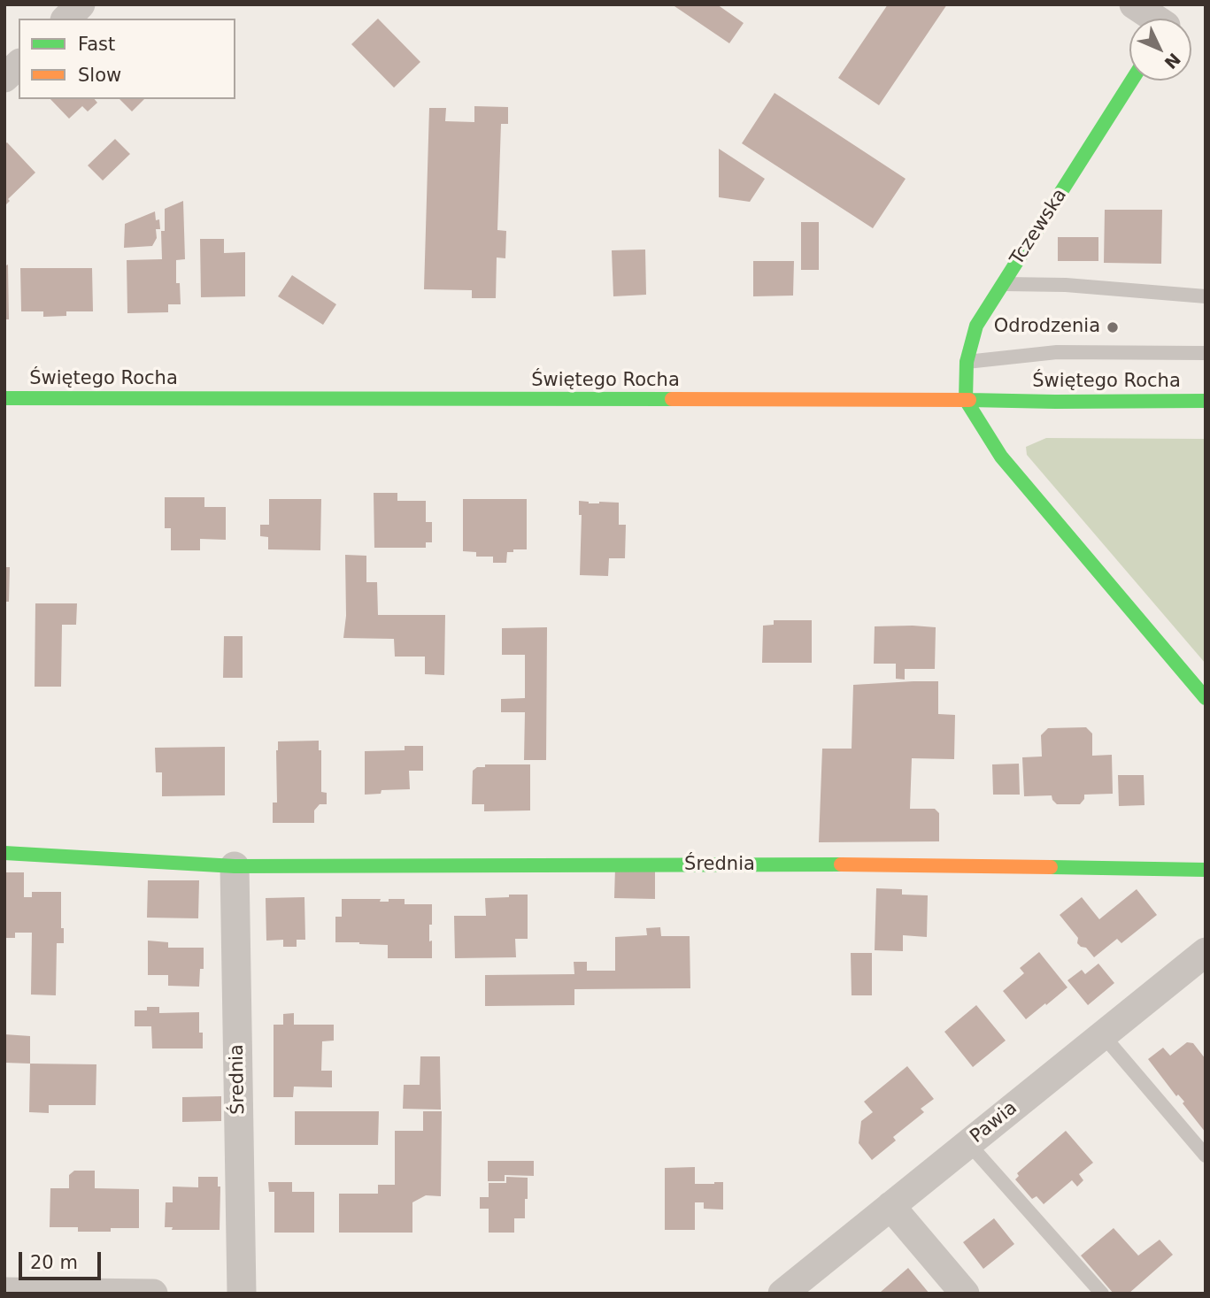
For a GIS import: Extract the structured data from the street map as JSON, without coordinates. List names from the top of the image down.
{
  "streets": {
    "street": [
      "Tczewska",
      "Świętego Rocha",
      "Średnia",
      "Pawia"
    ]
  },
  "crossings": [
    ["Tczewska", "Świętego Rocha"]
  ],
  "places": ["Odrodzenia"],
  "legend": ["Fast", "Slow"],
  "scale_bar": "20 m",
  "north": "bottom right"
}
